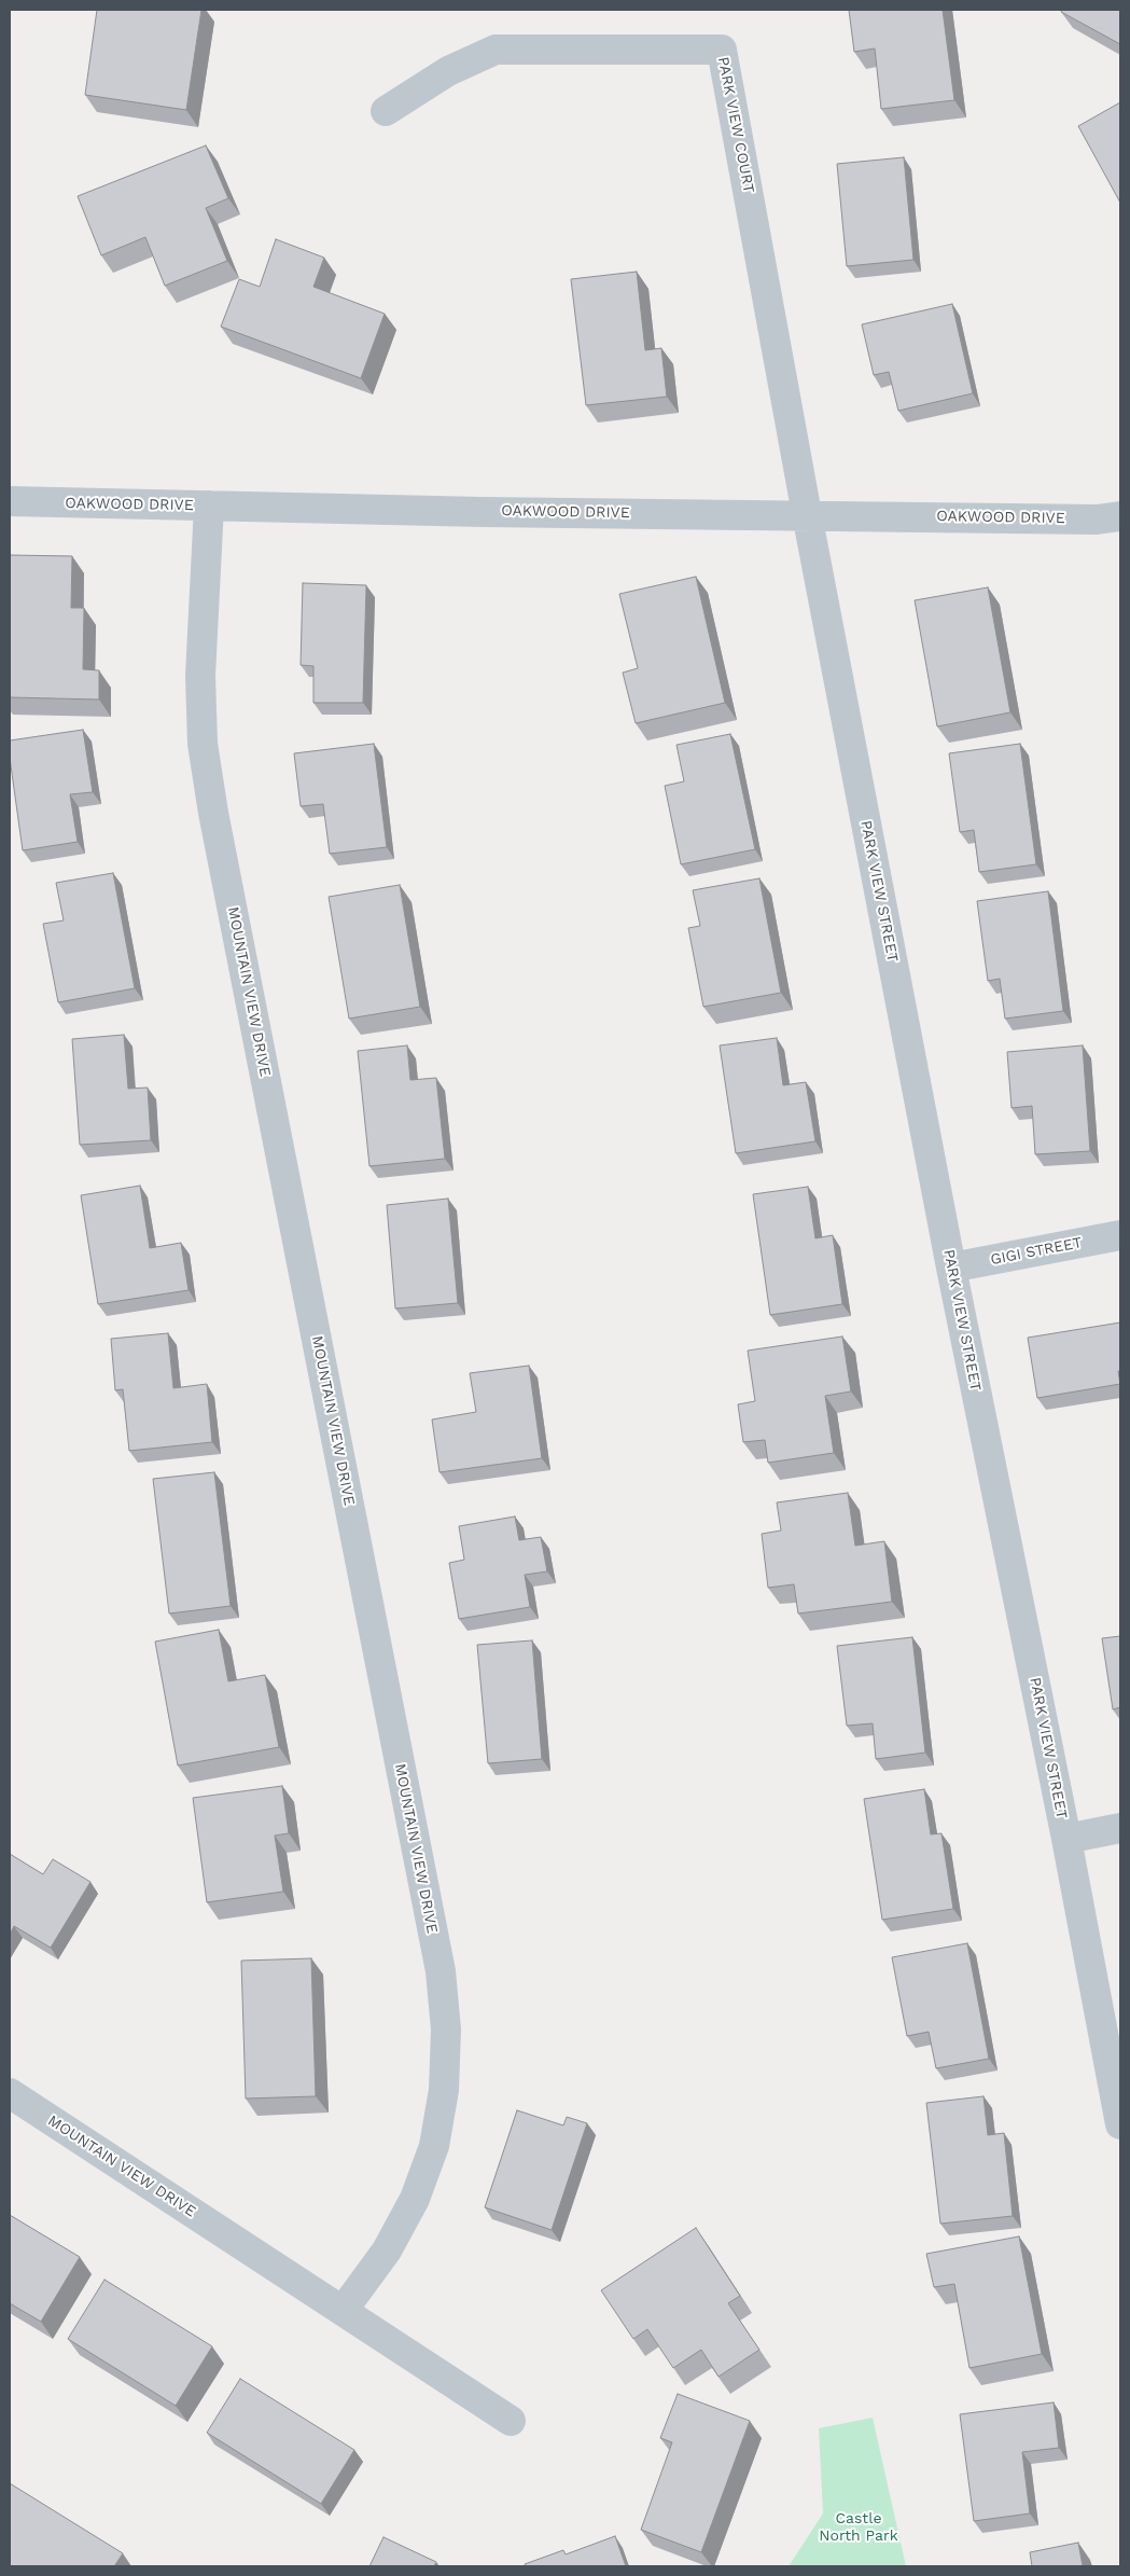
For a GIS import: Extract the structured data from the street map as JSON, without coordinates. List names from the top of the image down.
{
  "streets": {
    "street": [
      "PARK VIEW COURT",
      "OAKWOOD DRIVE",
      "PARK VIEW STREET",
      "MOUNTAIN VIEW DRIVE",
      "GIGI STREET"
    ]
  },
  "crossings": [
    ["PARK VIEW COURT", "OAKWOOD DRIVE"],
    ["PARK VIEW COURT", "PARK VIEW STREET"],
    ["OAKWOOD DRIVE", "PARK VIEW STREET"],
    ["OAKWOOD DRIVE", "MOUNTAIN VIEW DRIVE"],
    ["PARK VIEW STREET", "GIGI STREET"]
  ],
  "parks": ["Castle North Park"]
}
